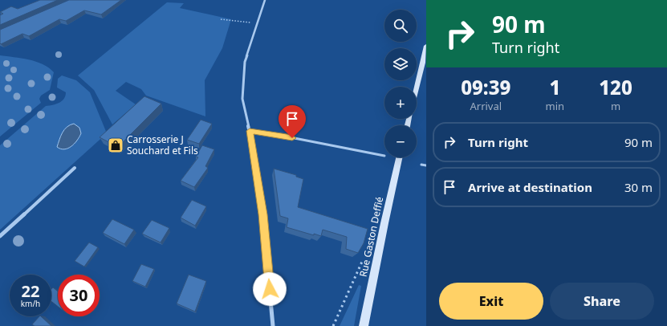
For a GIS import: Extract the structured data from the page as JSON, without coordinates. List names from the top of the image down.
{
  "streets": {
    "main road": ["Rue Gaston Deffié"]
  },
  "places": {
    "shop": ["Carrosserie J Souchard et Fils"]
  },
  "page": {
    "turn": ["90 m", "Turn right"],
    "map_buttons": ["+", "−"],
    "eta": [
      "09:39",
      "Arrival",
      "1",
      "min",
      "120",
      "m"
    ],
    "list": [
      {
        "name": "Turn right",
        "value": "90 m"
      },
      {
        "name": "Arrive at destination",
        "value": "30 m"
      }
    ],
    "speed": "22 km/h",
    "limit": "30",
    "buttons": ["Exit", "Share"]
  }
}
